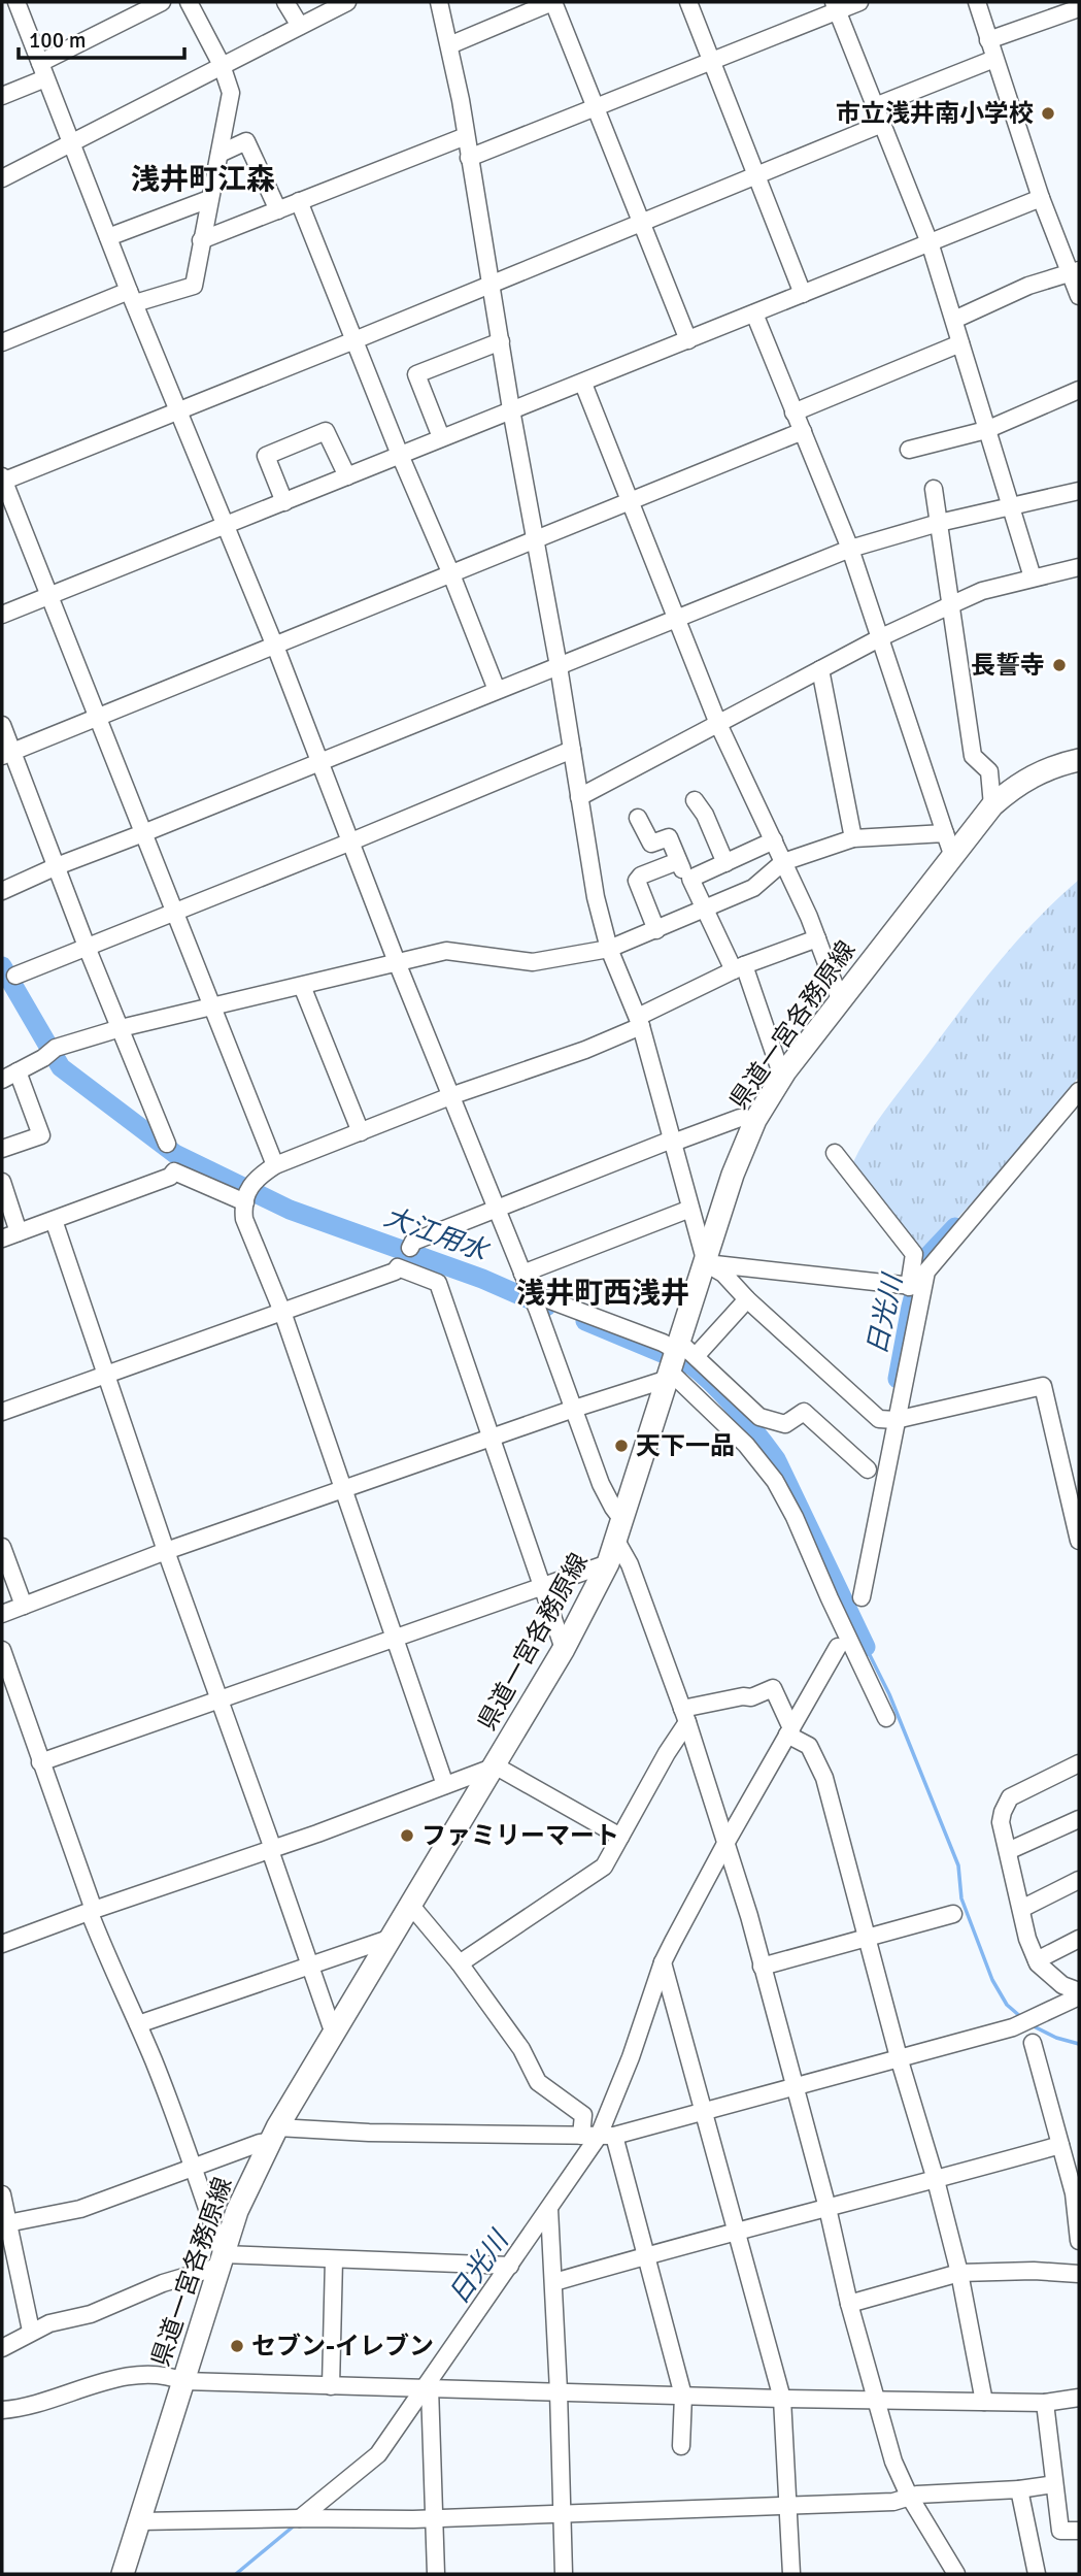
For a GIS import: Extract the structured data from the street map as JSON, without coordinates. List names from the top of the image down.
{
  "streets": {
    "main road": ["県道一宮各務原線"]
  },
  "districts": ["浅井町江森", "浅井町西浅井"],
  "water": ["大江用水", "日光川"],
  "places": [
    "市立浅井南小学校",
    "長誓寺",
    "天下一品",
    "ファミリーマート",
    "セブン-イレブン"
  ],
  "scale_bar": "100 m"
}
